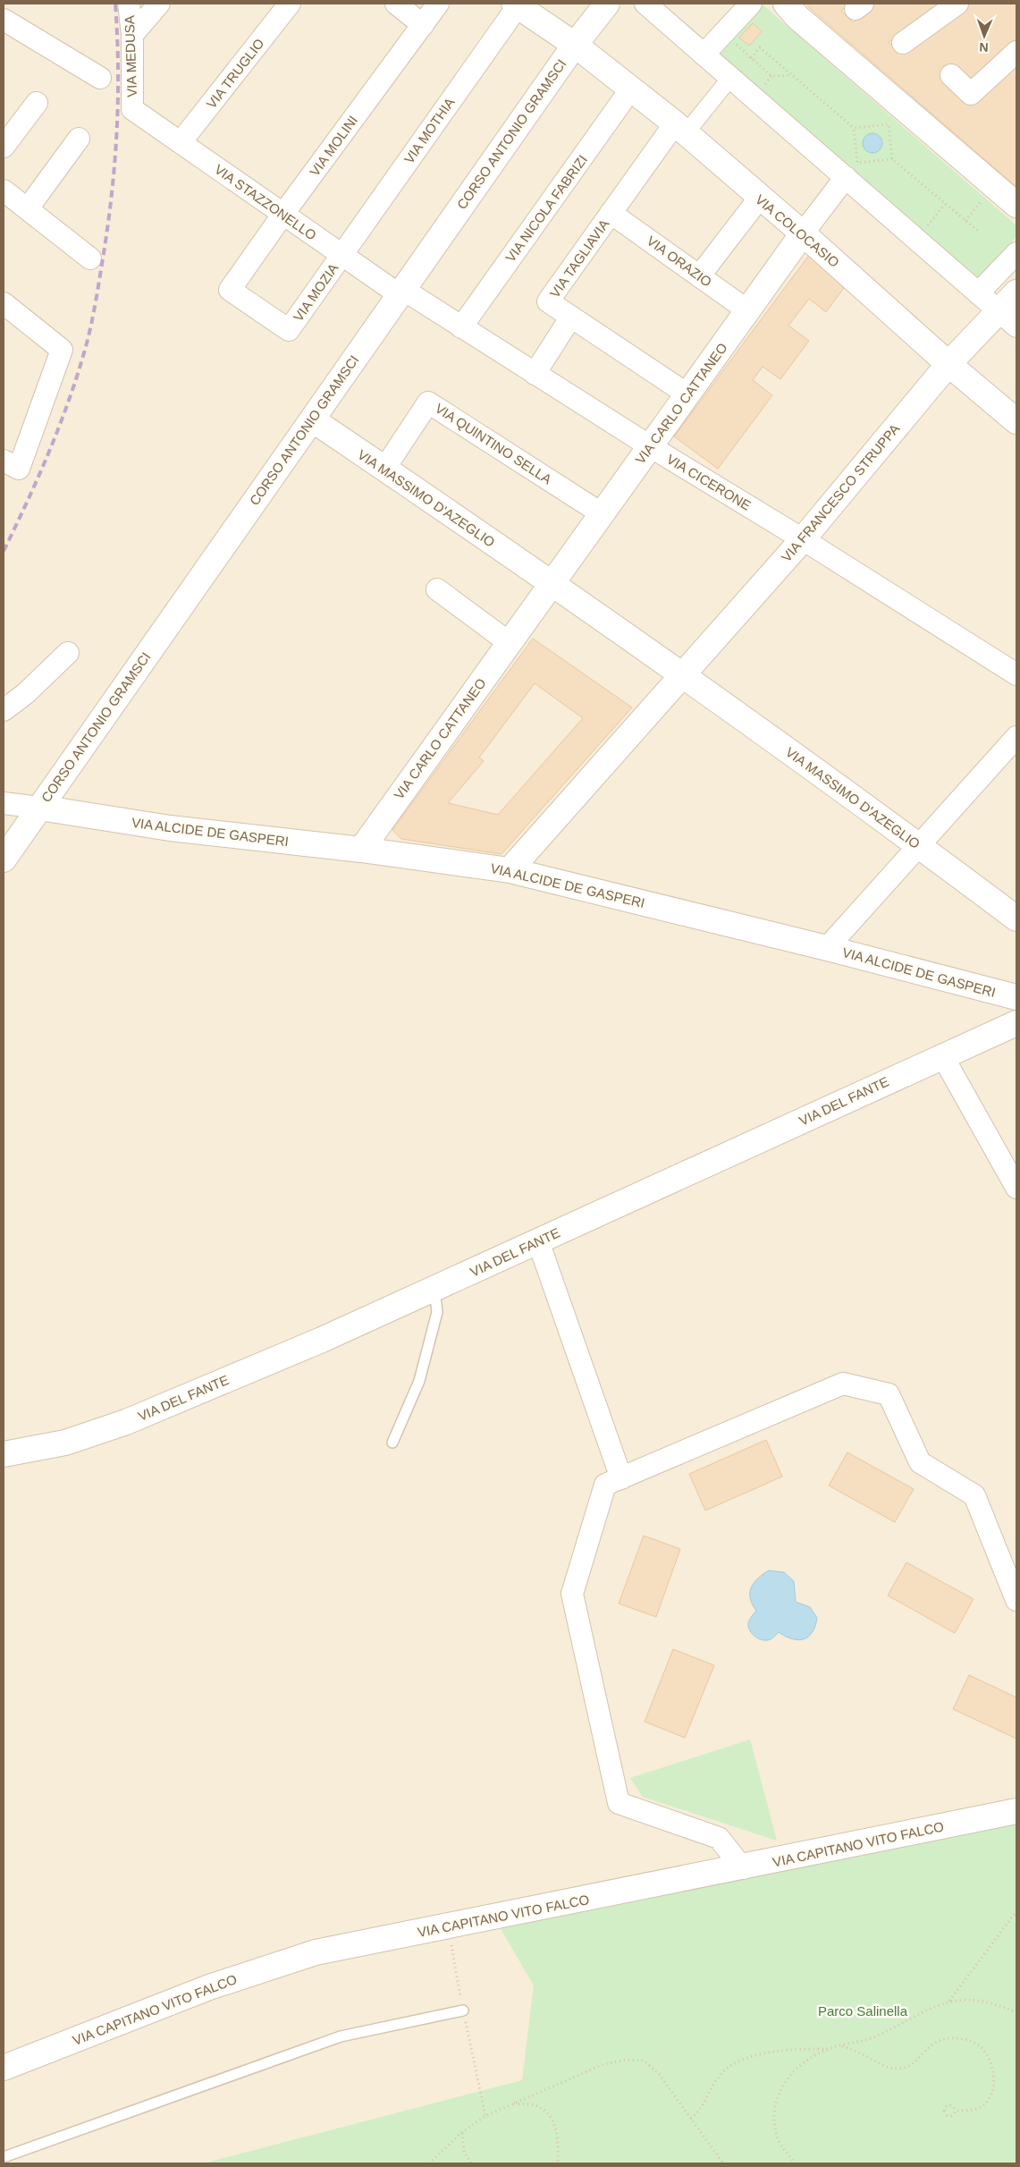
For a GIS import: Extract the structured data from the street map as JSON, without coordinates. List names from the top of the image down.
{
  "streets": {
    "street": [
      "VIA MEDUSA",
      "VIA TRUGLIO",
      "VIA MOTHIA",
      "CORSO ANTONIO GRAMSCI",
      "VIA MOLINI",
      "VIA STAZZONELLO",
      "VIA NICOLA FABRIZI",
      "VIA COLOCASIO",
      "VIA TAGLIAVIA",
      "VIA ORAZIO",
      "VIA MOZIA",
      "VIA CARLO CATTANEO",
      "VIA QUINTINO SELLA",
      "VIA CICERONE",
      "VIA FRANCESCO STRUPPA",
      "VIA MASSIMO D'AZEGLIO",
      "VIA ALCIDE DE GASPERI",
      "VIA DEL FANTE",
      "VIA CAPITANO VITO FALCO"
    ]
  },
  "crossings": [
    ["VIA MEDUSA", "VIA STAZZONELLO"],
    ["VIA TRUGLIO", "VIA STAZZONELLO"],
    ["VIA MOTHIA", "VIA STAZZONELLO"],
    ["VIA MOTHIA", "VIA COLOCASIO"],
    ["VIA MOTHIA", "VIA MOZIA"],
    ["CORSO ANTONIO GRAMSCI", "VIA STAZZONELLO"],
    ["CORSO ANTONIO GRAMSCI", "VIA COLOCASIO"],
    ["CORSO ANTONIO GRAMSCI", "VIA CICERONE"],
    ["CORSO ANTONIO GRAMSCI", "VIA MASSIMO D'AZEGLIO"],
    ["CORSO ANTONIO GRAMSCI", "VIA ALCIDE DE GASPERI"],
    ["VIA MOLINI", "VIA STAZZONELLO"],
    ["VIA MOLINI", "VIA MOZIA"],
    ["VIA STAZZONELLO", "VIA MOZIA"],
    ["VIA STAZZONELLO", "VIA CICERONE"],
    ["VIA NICOLA FABRIZI", "VIA COLOCASIO"],
    ["VIA NICOLA FABRIZI", "VIA CICERONE"],
    ["VIA COLOCASIO", "VIA TAGLIAVIA"],
    ["VIA COLOCASIO", "VIA CARLO CATTANEO"],
    ["VIA COLOCASIO", "VIA FRANCESCO STRUPPA"],
    ["VIA TAGLIAVIA", "VIA ORAZIO"],
    ["VIA TAGLIAVIA", "VIA CARLO CATTANEO"],
    ["VIA ORAZIO", "VIA CARLO CATTANEO"],
    ["VIA CARLO CATTANEO", "VIA QUINTINO SELLA"],
    ["VIA CARLO CATTANEO", "VIA CICERONE"],
    ["VIA CARLO CATTANEO", "VIA MASSIMO D'AZEGLIO"],
    ["VIA CARLO CATTANEO", "VIA ALCIDE DE GASPERI"],
    ["VIA QUINTINO SELLA", "VIA MASSIMO D'AZEGLIO"],
    ["VIA CICERONE", "VIA FRANCESCO STRUPPA"],
    ["VIA FRANCESCO STRUPPA", "VIA MASSIMO D'AZEGLIO"],
    ["VIA FRANCESCO STRUPPA", "VIA ALCIDE DE GASPERI"]
  ],
  "parks": ["Parco Salinella"],
  "north": "bottom"
}
